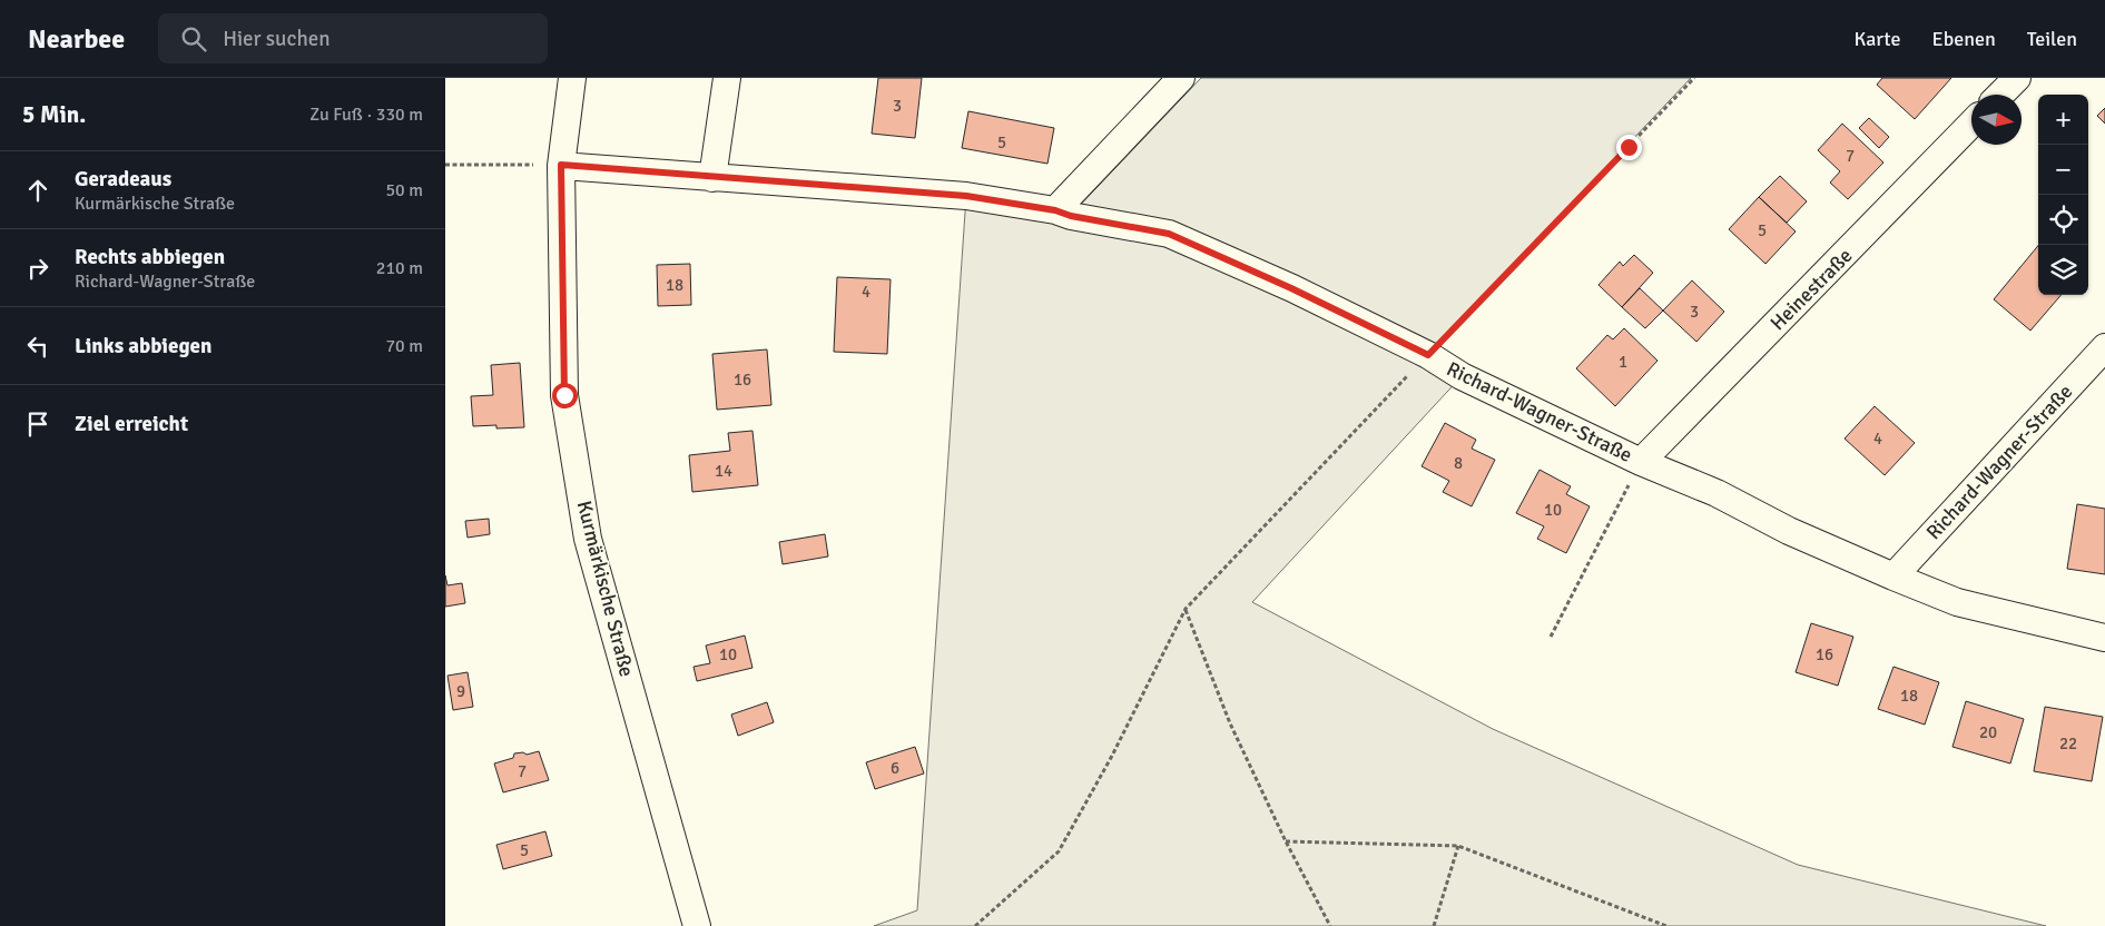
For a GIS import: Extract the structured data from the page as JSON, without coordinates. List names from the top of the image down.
{
  "streets": {
    "street": ["Heinestraße", "Richard-Wagner-Straße", "Kurmärkische Straße"]
  },
  "crossings": [
    ["Heinestraße", "Richard-Wagner-Straße"],
    ["Richard-Wagner-Straße", "Kurmärkische Straße"]
  ],
  "house_numbers": [
    "3",
    "5",
    "7",
    "5",
    "18",
    "4",
    "3",
    "1",
    "16",
    "4",
    "8",
    "14",
    "10",
    "10",
    "16",
    "9",
    "18",
    "20",
    "22",
    "6",
    "7",
    "5"
  ],
  "north": "right",
  "page": {
    "header": "Nearbee",
    "search": "Hier suchen",
    "nav": ["Karte", "Ebenen", "Teilen"],
    "heading": ["5 Min.", "Zu Fuß · 330 m"],
    "map_buttons": ["+", "−"],
    "list": [
      ["Geradeaus", "Kurmärkische Straße", "50 m"],
      ["Rechts abbiegen", "Richard-Wagner-Straße", "210 m"],
      ["Links abbiegen", "70 m"],
      "Ziel erreicht"
    ]
  }
}
